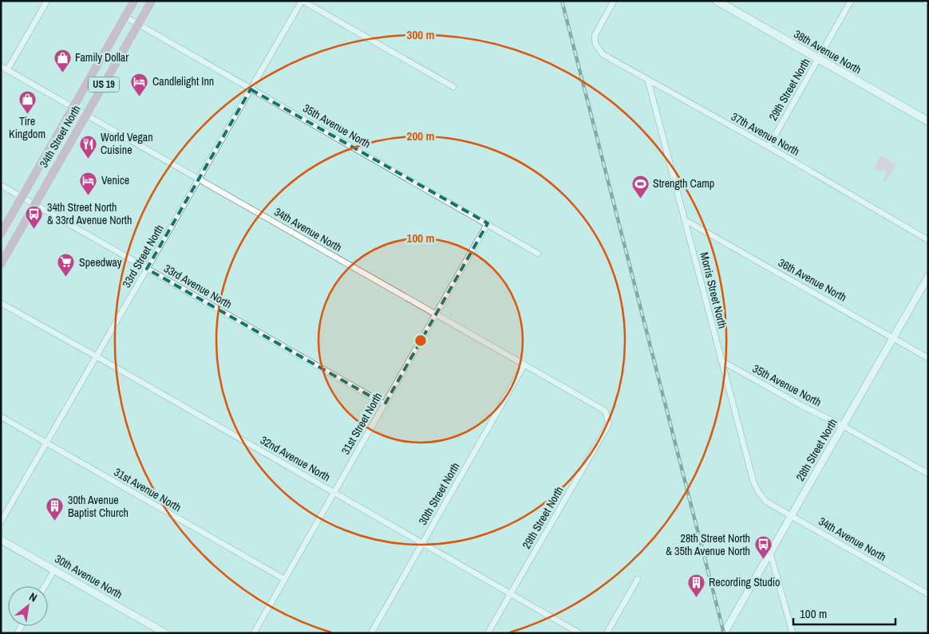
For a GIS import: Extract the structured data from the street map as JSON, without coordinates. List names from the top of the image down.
{
  "streets": {
    "highway": ["US 19", "34th Street North"],
    "main road": ["38th Avenue North"],
    "street": [
      "29th Street North",
      "35th Avenue North",
      "37th Avenue North",
      "34th Avenue North",
      "33rd Street North",
      "36th Avenue North",
      "33rd Avenue North",
      "Morris Street North",
      "31st Street North",
      "28th Street North",
      "32nd Avenue North",
      "31st Avenue North",
      "30th Street North",
      "30th Avenue North"
    ]
  },
  "crossings": [
    ["38th Avenue North", "29th Street North"],
    ["29th Street North", "37th Avenue North"],
    ["29th Street North", "34th Avenue North"],
    ["29th Street North", "32nd Avenue North"],
    ["35th Avenue North", "34th Street North"],
    ["35th Avenue North", "33rd Street North"],
    ["35th Avenue North", "Morris Street North"],
    ["35th Avenue North", "31st Street North"],
    ["35th Avenue North", "28th Street North"],
    ["37th Avenue North", "Morris Street North"],
    ["34th Street North", "34th Avenue North"],
    ["34th Street North", "33rd Avenue North"],
    ["34th Avenue North", "33rd Street North"],
    ["34th Avenue North", "Morris Street North"],
    ["34th Avenue North", "31st Street North"],
    ["34th Avenue North", "28th Street North"],
    ["34th Avenue North", "30th Street North"],
    ["33rd Street North", "33rd Avenue North"],
    ["33rd Street North", "32nd Avenue North"],
    ["33rd Street North", "31st Avenue North"],
    ["36th Avenue North", "Morris Street North"],
    ["36th Avenue North", "28th Street North"],
    ["33rd Avenue North", "31st Street North"],
    ["31st Street North", "32nd Avenue North"],
    ["31st Street North", "31st Avenue North"],
    ["32nd Avenue North", "30th Street North"]
  ],
  "places": {
    "shop": ["Family Dollar", "Tire Kingdom"],
    "hotel": ["Candlelight Inn", "Venice"],
    "restaurant": ["World Vegan Cuisine"],
    "sports": ["Strength Camp"],
    "bus stop": ["34th Street North & 33rd Avenue North", "28th Street North & 35th Avenue North"],
    "supermarket": ["Speedway"],
    "building": ["30th Avenue Baptist Church", "Recording Studio"]
  },
  "scale_bar": "100 m",
  "north": "top right",
  "rings": ["300 m", "200 m", "100 m"]
}
